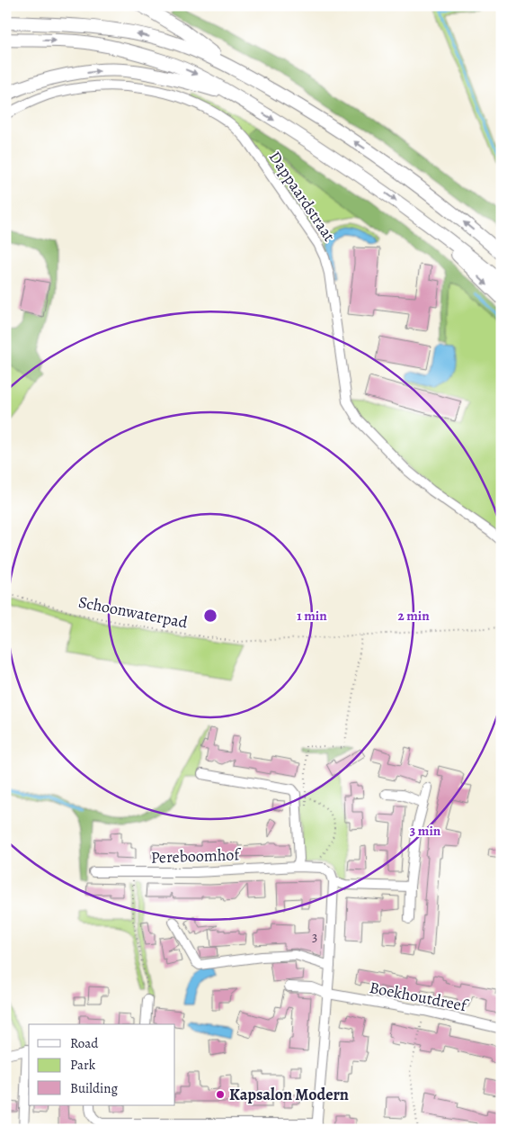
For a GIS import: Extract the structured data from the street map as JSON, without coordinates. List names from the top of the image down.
{
  "streets": {
    "street": ["Dappaardstraat", "Pereboomhof", "Boekhoutdreef"],
    "path": ["Schoonwaterpad"]
  },
  "places": ["Kapsalon Modern"],
  "house_numbers": ["3"],
  "legend": ["Road", "Park", "Building"],
  "rings": ["1 min", "2 min", "3 min"]
}
